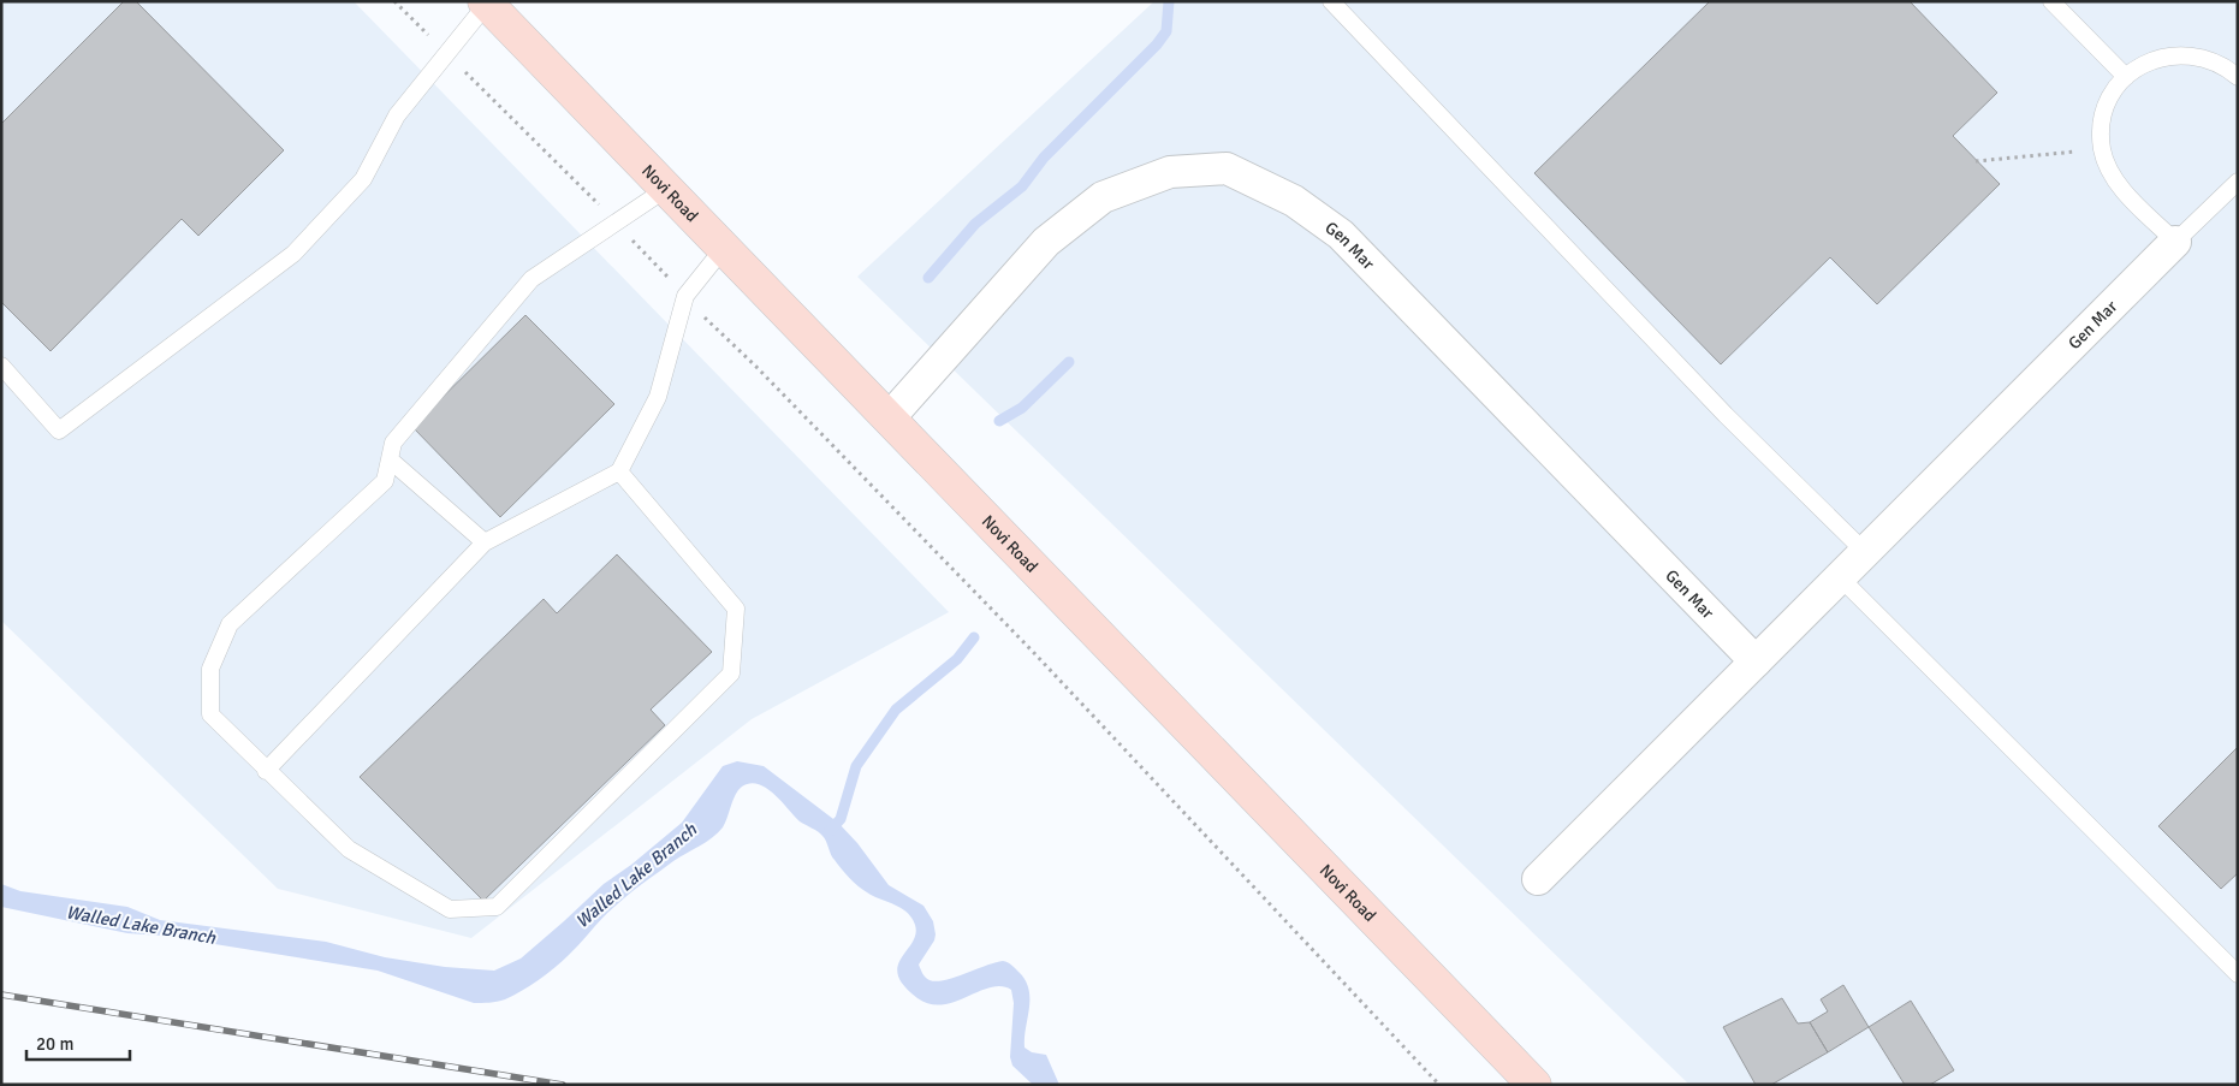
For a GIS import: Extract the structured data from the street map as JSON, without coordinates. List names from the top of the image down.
{
  "streets": {
    "main road": ["Novi Road"],
    "street": ["Gen Mar"]
  },
  "crossings": [
    ["Novi Road", "Gen Mar"]
  ],
  "water": ["Walled Lake Branch"],
  "scale_bar": "20 m"
}
